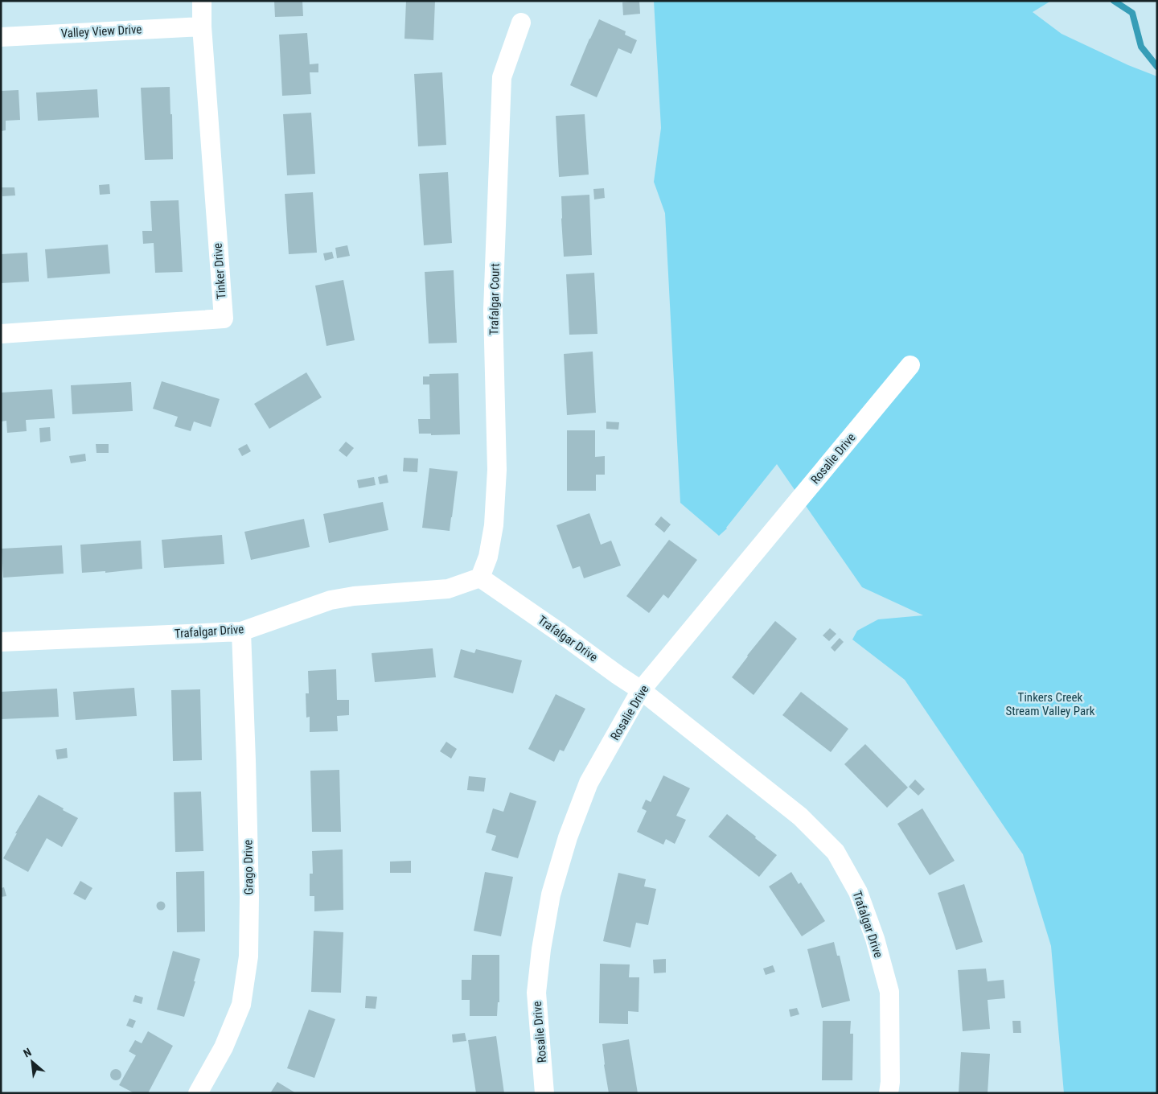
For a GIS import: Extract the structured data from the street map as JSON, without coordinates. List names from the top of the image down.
{
  "streets": {
    "street": [
      "Valley View Drive",
      "Tinker Drive",
      "Trafalgar Court",
      "Rosalie Drive",
      "Trafalgar Drive",
      "Grago Drive"
    ]
  },
  "crossings": [
    ["Valley View Drive", "Tinker Drive"],
    ["Trafalgar Court", "Trafalgar Drive"],
    ["Rosalie Drive", "Trafalgar Drive"],
    ["Trafalgar Drive", "Grago Drive"]
  ],
  "parks": ["Tinkers Creek Stream Valley Park"],
  "north": "top left"
}
